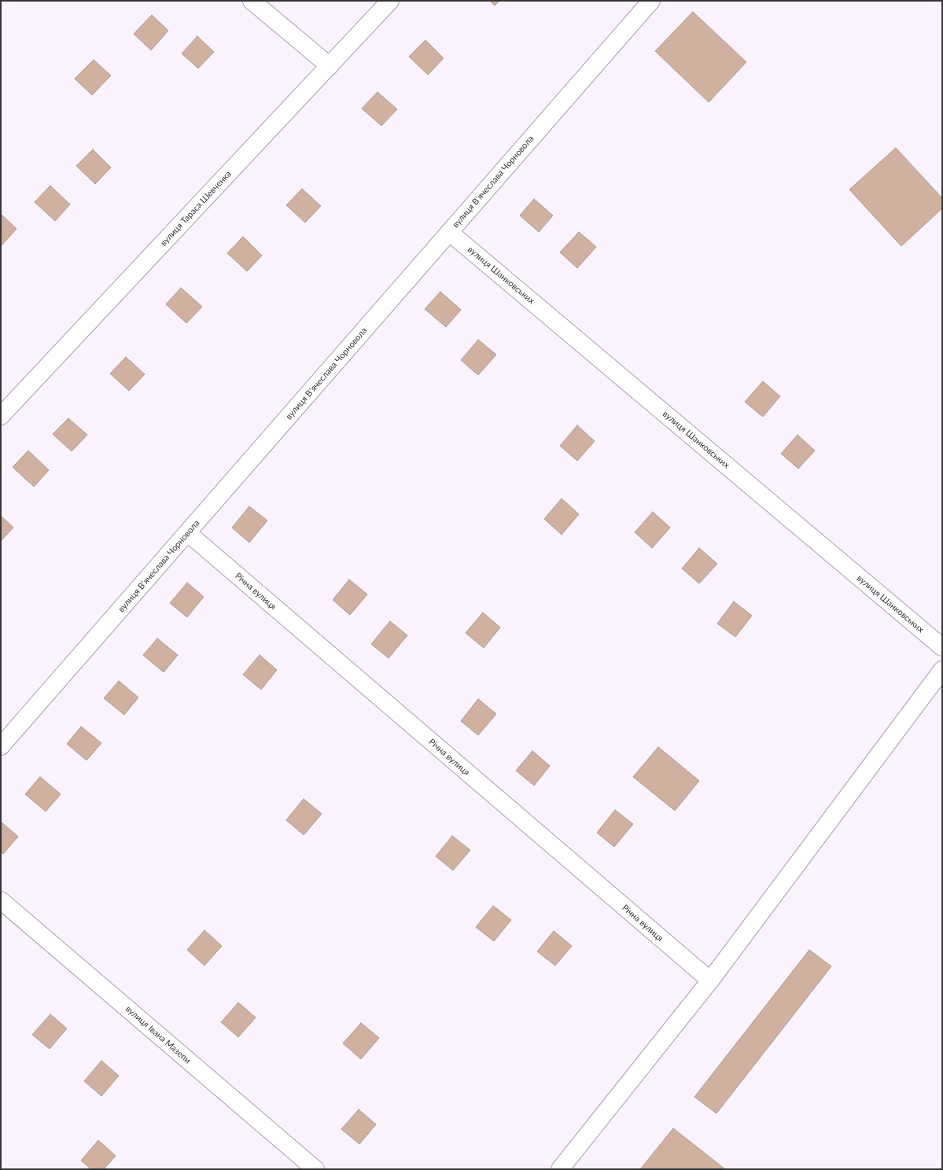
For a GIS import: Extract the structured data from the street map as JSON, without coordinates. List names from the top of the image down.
{
  "streets": {
    "main road": [
      "вулиця Вʼячеслава Чорновола",
      "вулиця Тараса Шевченка",
      "вулиця Шанковських",
      "Річна вулиця",
      "вулиця Івана Мазепи"
    ]
  },
  "crossings": [
    ["вулиця Вʼячеслава Чорновола", "вулиця Шанковських"],
    ["вулиця Вʼячеслава Чорновола", "Річна вулиця"]
  ]
}
